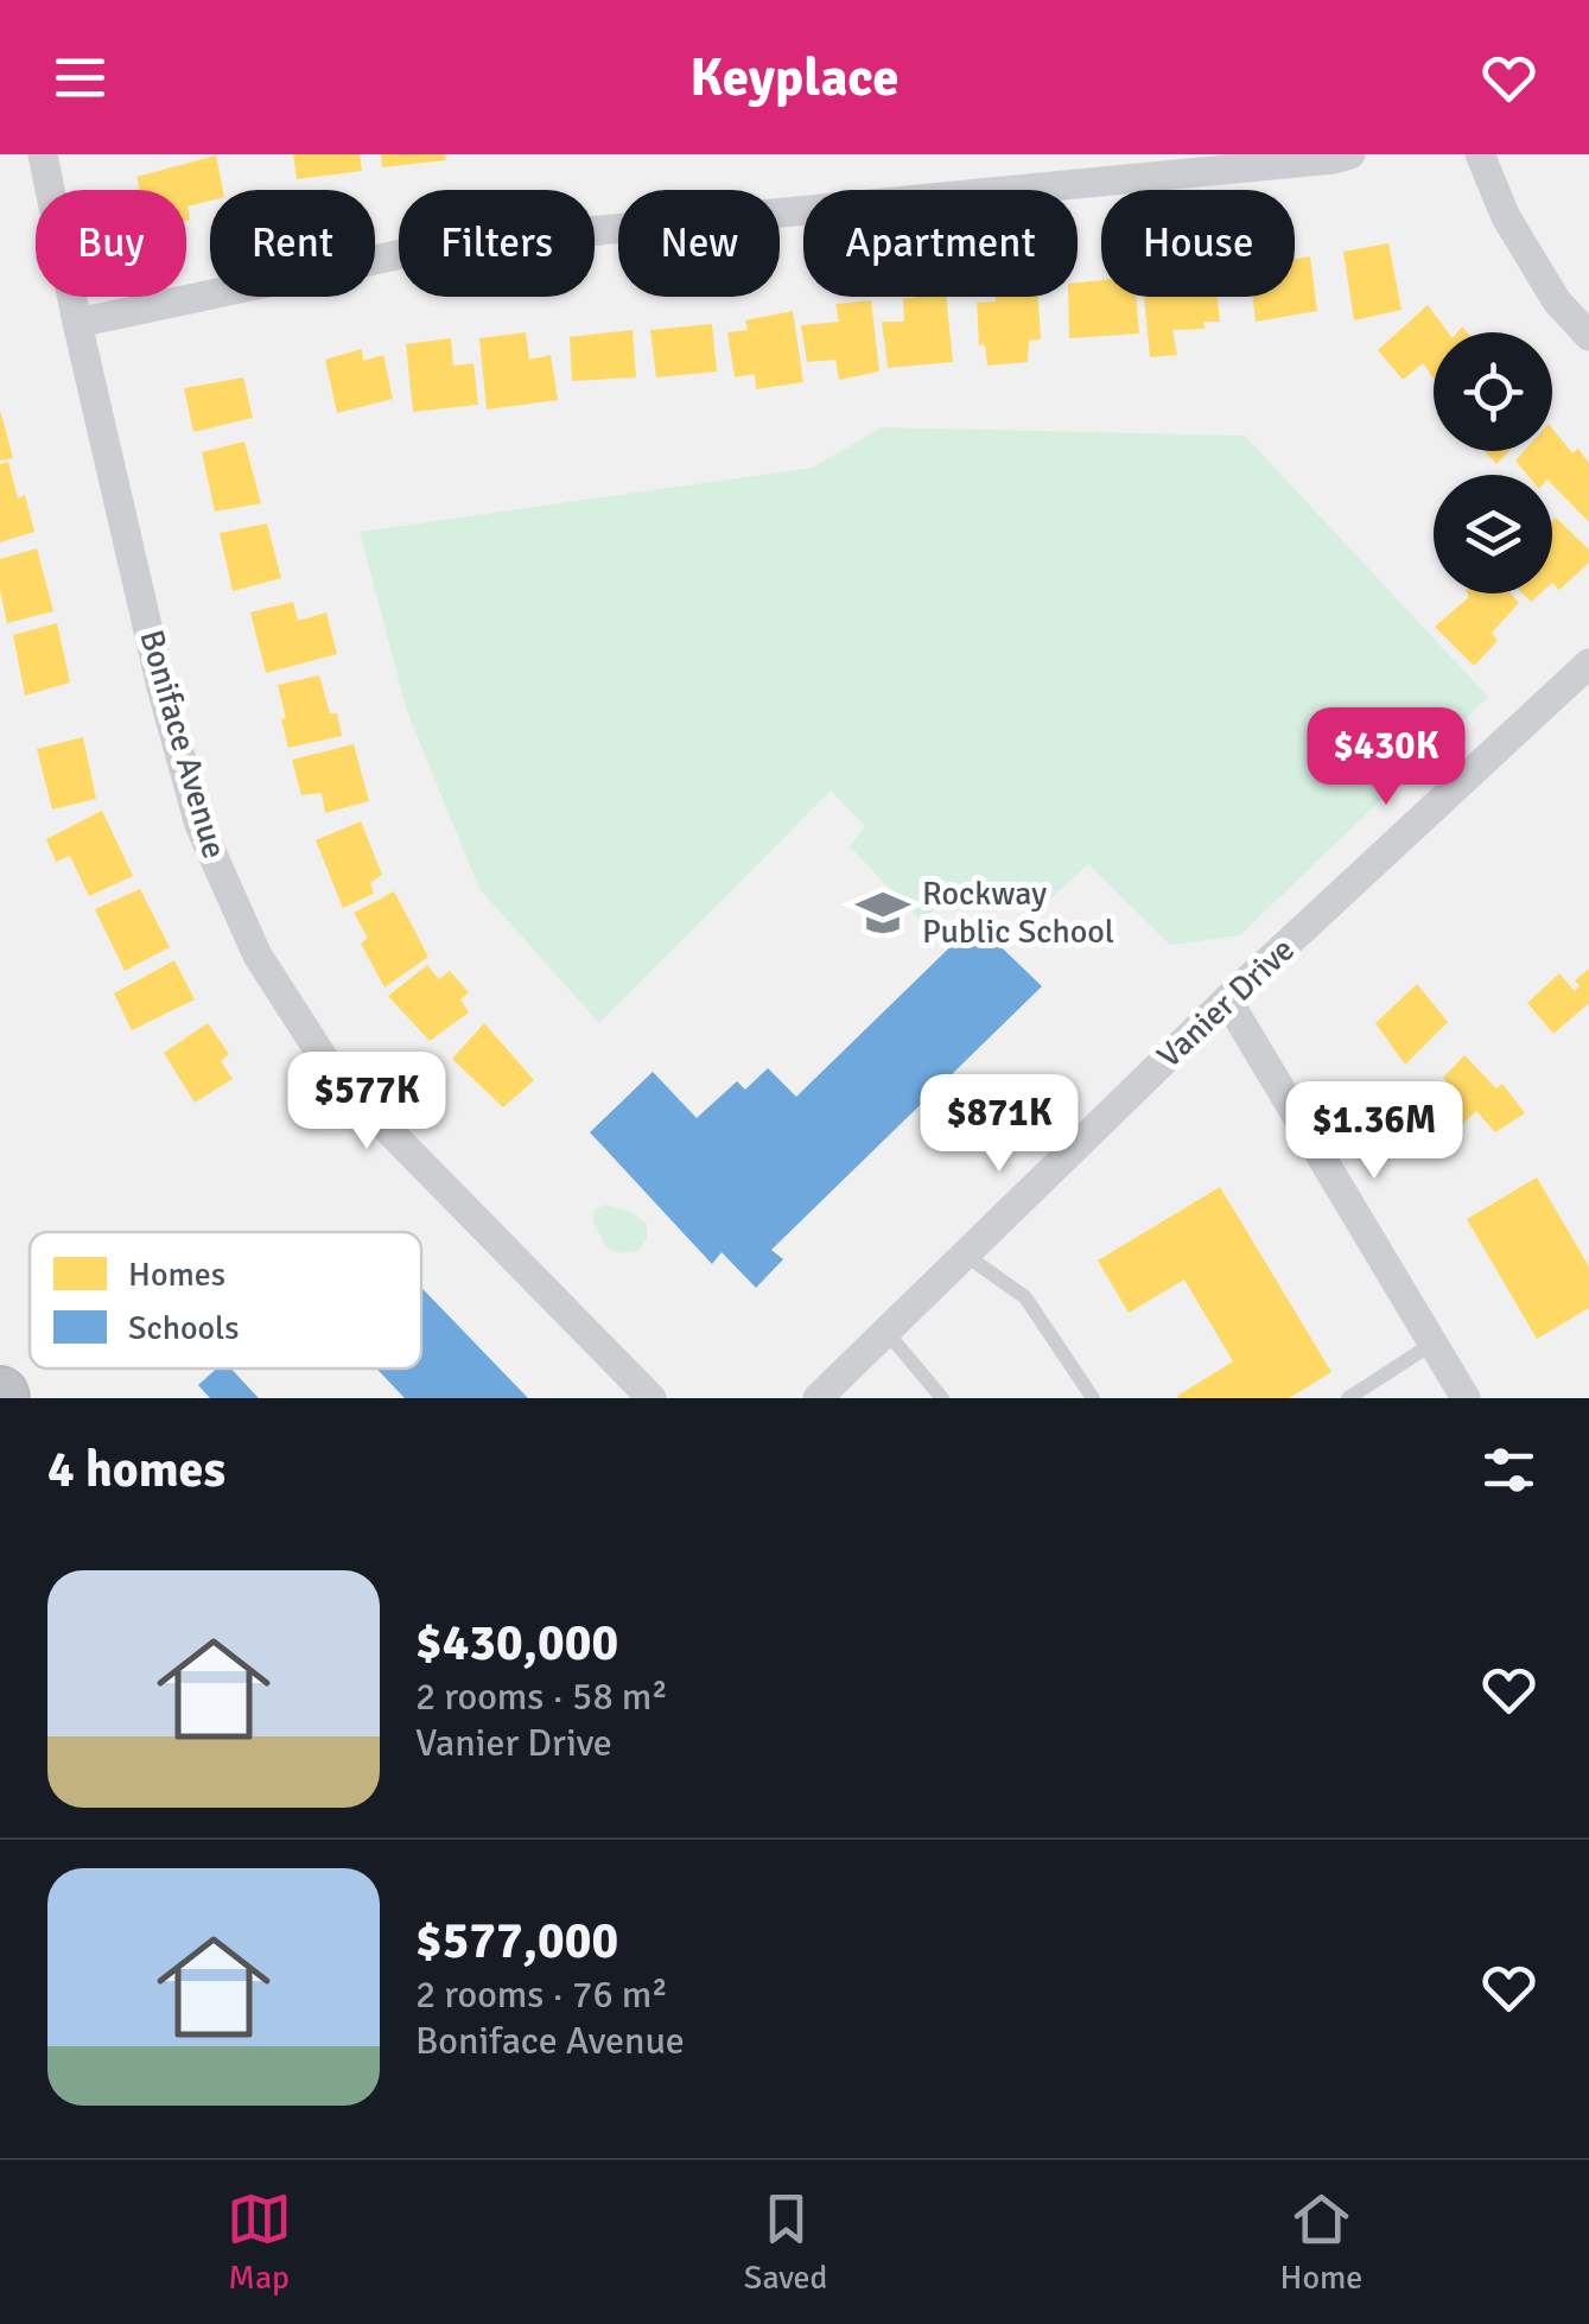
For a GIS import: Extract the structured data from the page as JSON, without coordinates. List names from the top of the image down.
{
  "streets": {
    "street": ["Boniface Avenue", "Vanier Drive"]
  },
  "places": {
    "school or university": ["Rockway Public School"]
  },
  "legend": ["Homes", "Schools"],
  "page": {
    "header": "Keyplace",
    "chip": [
      "Buy",
      "Rent",
      "Filters",
      "New",
      "Apartment",
      "House"
    ],
    "price": [
      "$430K",
      "$577K",
      "$871K",
      "$1.36M"
    ],
    "heading": "4 homes",
    "list": [
      {
        "name": "$430,000",
        "note": "2 rooms · 58 m² · Vanier Drive"
      },
      {
        "name": "$577,000",
        "note": "2 rooms · 76 m² · Boniface Avenue"
      }
    ],
    "tabs": ["Map", "Saved", "Home"]
  }
}
